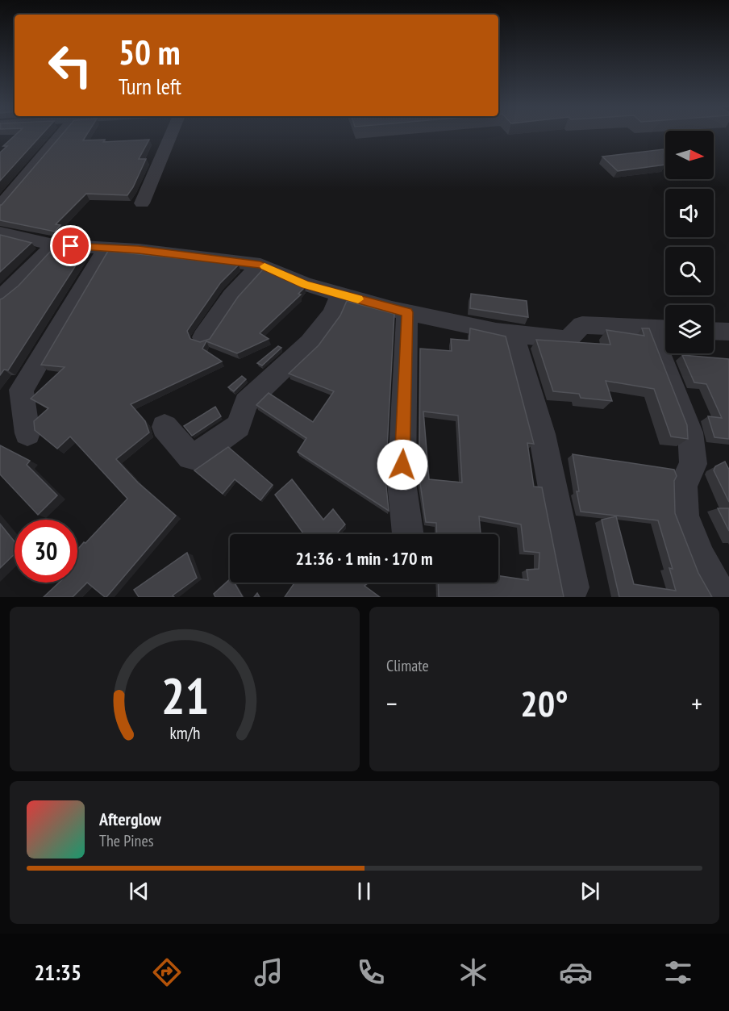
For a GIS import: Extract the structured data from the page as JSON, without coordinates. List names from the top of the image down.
{
  "north": "right",
  "page": {
    "turn": ["50 m", "Turn left"],
    "limit": "30",
    "trip": "21:36 · 1 min · 170 m",
    "tile": "Climate",
    "heat": ["−", "20°", "+"],
    "song": ["Afterglow", "The Pines"],
    "tabs": "21:35",
    "gauge": ["21", "km/h"]
  }
}
